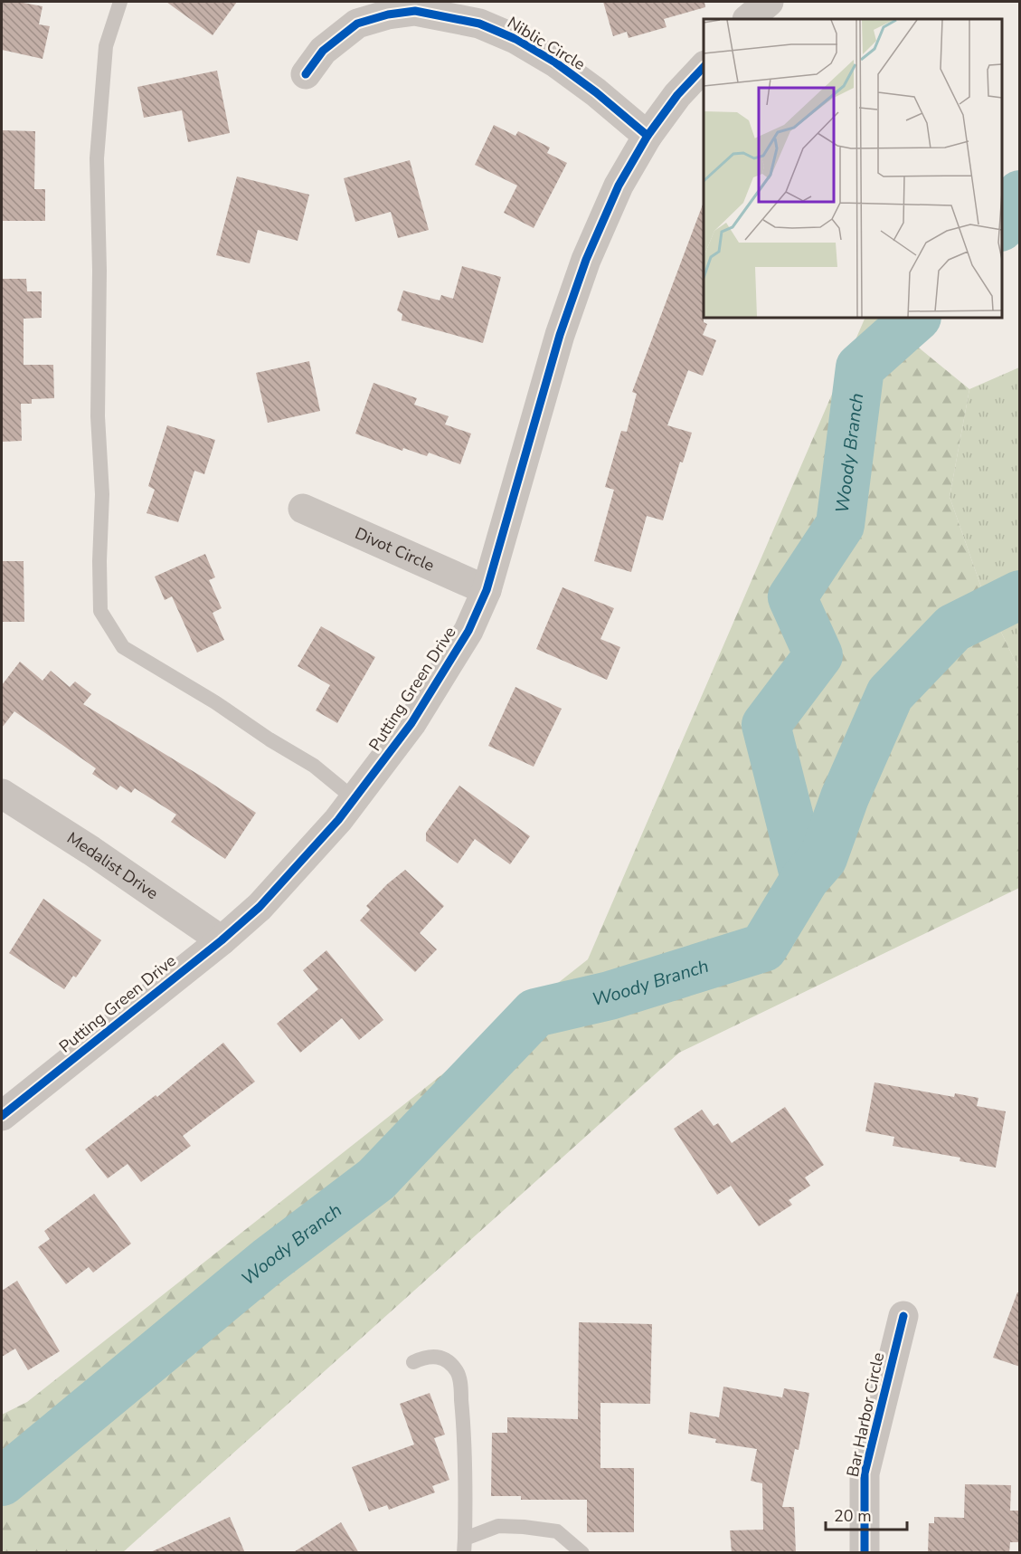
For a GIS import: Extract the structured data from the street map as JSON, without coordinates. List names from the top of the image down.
{
  "streets": {
    "street": [
      "Niblic Circle",
      "Divot Circle",
      "Putting Green Drive",
      "Medalist Drive",
      "Bar Harbor Circle"
    ]
  },
  "crossings": [
    ["Niblic Circle", "Putting Green Drive"],
    ["Divot Circle", "Putting Green Drive"],
    ["Putting Green Drive", "Medalist Drive"]
  ],
  "water": ["Woody Branch"],
  "scale_bar": "20 m"
}
